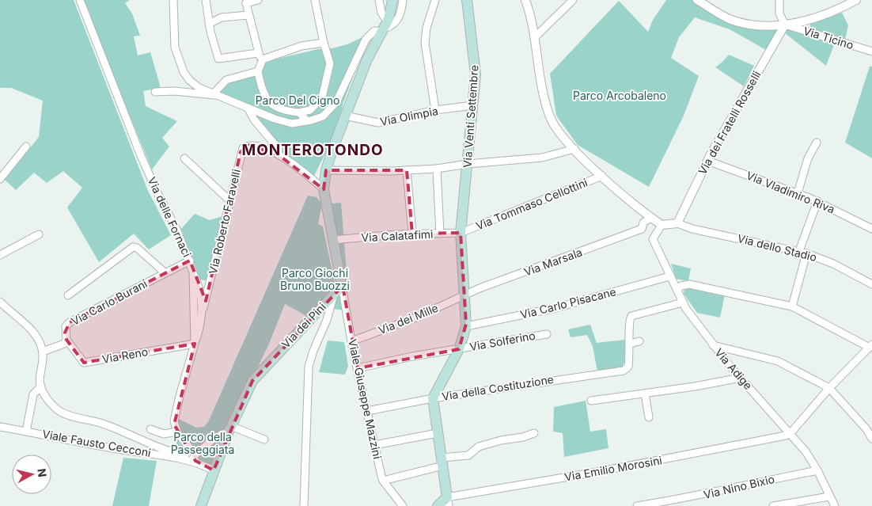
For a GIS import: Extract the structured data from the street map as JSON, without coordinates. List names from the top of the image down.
{
  "streets": {
    "main road": ["Via Venti Settembre", "Via dei Pini", "Via della Costituzione"],
    "street": [
      "Via Ticino",
      "Via Olimpia",
      "Via dei Fratelli Rosselli",
      "Via Vladimiro Riva",
      "Via Tommaso Cellottini",
      "Via delle Fornaci",
      "Via Roberto Faravelli",
      "Via Calatafimi",
      "Via dello Stadio",
      "Via Marsala",
      "Via Carlo Burani",
      "Via Carlo Pisacane",
      "Via dei Mille",
      "Via Solferino",
      "Via Reno",
      "Via Adige",
      "Viale Giuseppe Mazzini",
      "Viale Fausto Cecconi",
      "Via Emilio Morosini",
      "Via Nino Bixio"
    ]
  },
  "crossings": [
    ["Via Ticino", "Via dei Fratelli Rosselli"],
    ["Via Olimpia", "Via Venti Settembre"],
    ["Via Venti Settembre", "Via Tommaso Cellottini"],
    ["Via Venti Settembre", "Via Calatafimi"],
    ["Via Venti Settembre", "Via della Costituzione"],
    ["Via dei Fratelli Rosselli", "Via Vladimiro Riva"],
    ["Via dei Fratelli Rosselli", "Via dello Stadio"],
    ["Via Tommaso Cellottini", "Via Calatafimi"],
    ["Via Tommaso Cellottini", "Via della Costituzione"],
    ["Via delle Fornaci", "Via Roberto Faravelli"],
    ["Via delle Fornaci", "Via Carlo Burani"],
    ["Via delle Fornaci", "Via Reno"],
    ["Via Roberto Faravelli", "Via Reno"],
    ["Via Calatafimi", "Via della Costituzione"],
    ["Via Marsala", "Via dei Mille"],
    ["Via Marsala", "Via della Costituzione"],
    ["Via Carlo Burani", "Via Reno"],
    ["Via Carlo Pisacane", "Via Adige"],
    ["Via Carlo Pisacane", "Via della Costituzione"],
    ["Via dei Mille", "Via della Costituzione"],
    ["Via dei Mille", "Viale Giuseppe Mazzini"],
    ["Via dei Pini", "Viale Giuseppe Mazzini"],
    ["Via dei Pini", "Viale Fausto Cecconi"],
    ["Via Solferino", "Via della Costituzione"],
    ["Via Solferino", "Viale Giuseppe Mazzini"],
    ["Via Adige", "Via della Costituzione"],
    ["Via Adige", "Via Emilio Morosini"],
    ["Via Adige", "Via Nino Bixio"]
  ],
  "districts": ["MONTEROTONDO"],
  "parks": [
    "Parco Arcobaleno",
    "Parco Del Cigno",
    "Parco Giochi Bruno Buozzi",
    "Parco della Passeggiata"
  ],
  "north": "right"
}
